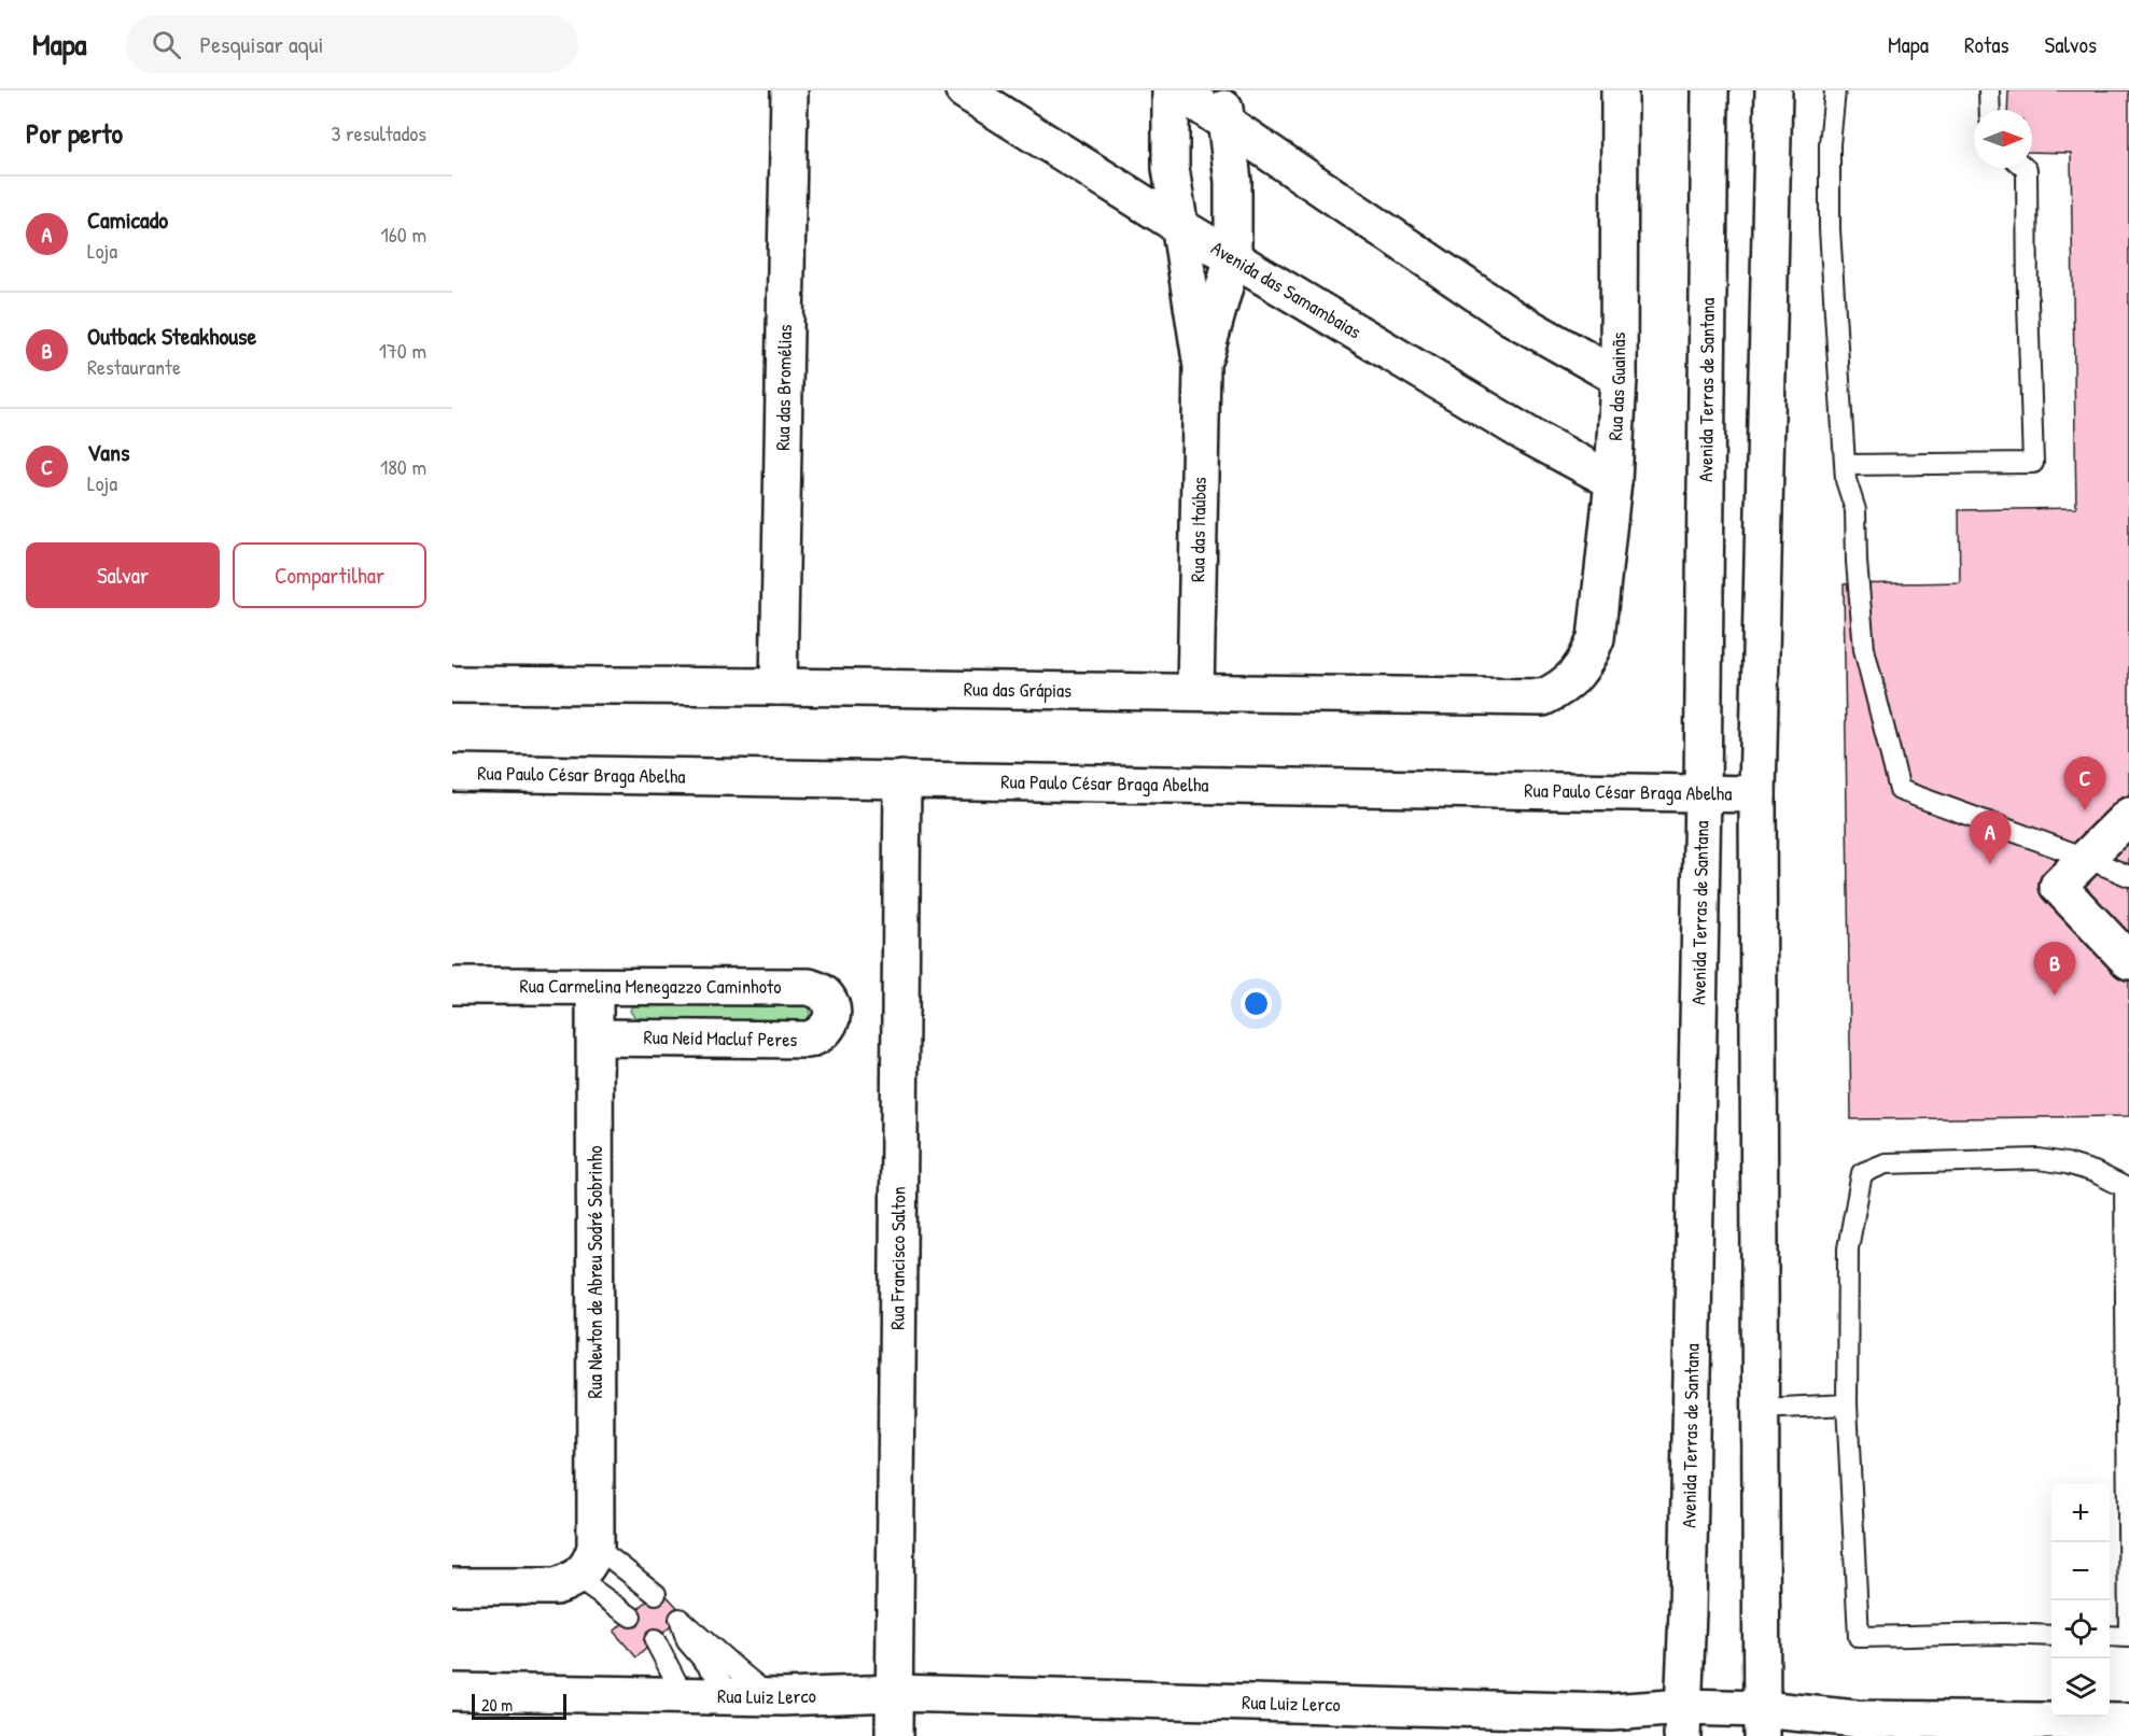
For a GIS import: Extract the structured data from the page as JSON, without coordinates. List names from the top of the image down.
{
  "streets": {
    "street": [
      "Avenida das Samambaias",
      "Rua das Guainãs",
      "Rua das Bromélias",
      "Avenida Terras de Santana",
      "Rua das Itaúbas",
      "Rua das Grápias",
      "Rua Paulo César Braga Abelha",
      "Rua Carmelina Menegazzo Caminhoto",
      "Rua Neid Macluf Peres",
      "Rua Francisco Salton",
      "Rua Newton de Abreu Sodré Sobrinho",
      "Rua Luiz Lerco"
    ]
  },
  "crossings": [
    ["Avenida das Samambaias", "Rua das Guainãs"],
    ["Avenida das Samambaias", "Rua das Itaúbas"],
    ["Rua das Guainãs", "Rua das Grápias"],
    ["Rua das Bromélias", "Rua das Grápias"],
    ["Avenida Terras de Santana", "Rua Paulo César Braga Abelha"],
    ["Avenida Terras de Santana", "Rua Luiz Lerco"],
    ["Rua das Itaúbas", "Rua das Grápias"],
    ["Rua Paulo César Braga Abelha", "Rua Francisco Salton"],
    ["Rua Carmelina Menegazzo Caminhoto", "Rua Neid Macluf Peres"],
    ["Rua Carmelina Menegazzo Caminhoto", "Rua Newton de Abreu Sodré Sobrinho"],
    ["Rua Neid Macluf Peres", "Rua Newton de Abreu Sodré Sobrinho"],
    ["Rua Francisco Salton", "Rua Luiz Lerco"]
  ],
  "scale_bar": "20 m",
  "north": "right",
  "page": {
    "header": "Mapa",
    "search": "Pesquisar aqui",
    "nav": ["Mapa", "Rotas", "Salvos"],
    "heading": ["Por perto", "3 resultados"],
    "list": [
      {
        "mark": "A",
        "name": "Camicado",
        "note": "Loja",
        "value": "160 m"
      },
      {
        "mark": "B",
        "name": "Outback Steakhouse",
        "note": "Restaurante",
        "value": "170 m"
      },
      {
        "mark": "C",
        "name": "Vans",
        "note": "Loja",
        "value": "180 m"
      }
    ],
    "buttons": ["Salvar", "Compartilhar"],
    "pins": ["C", "A", "B"],
    "map_buttons": ["+", "−"],
    "scale": "20 m"
  }
}
